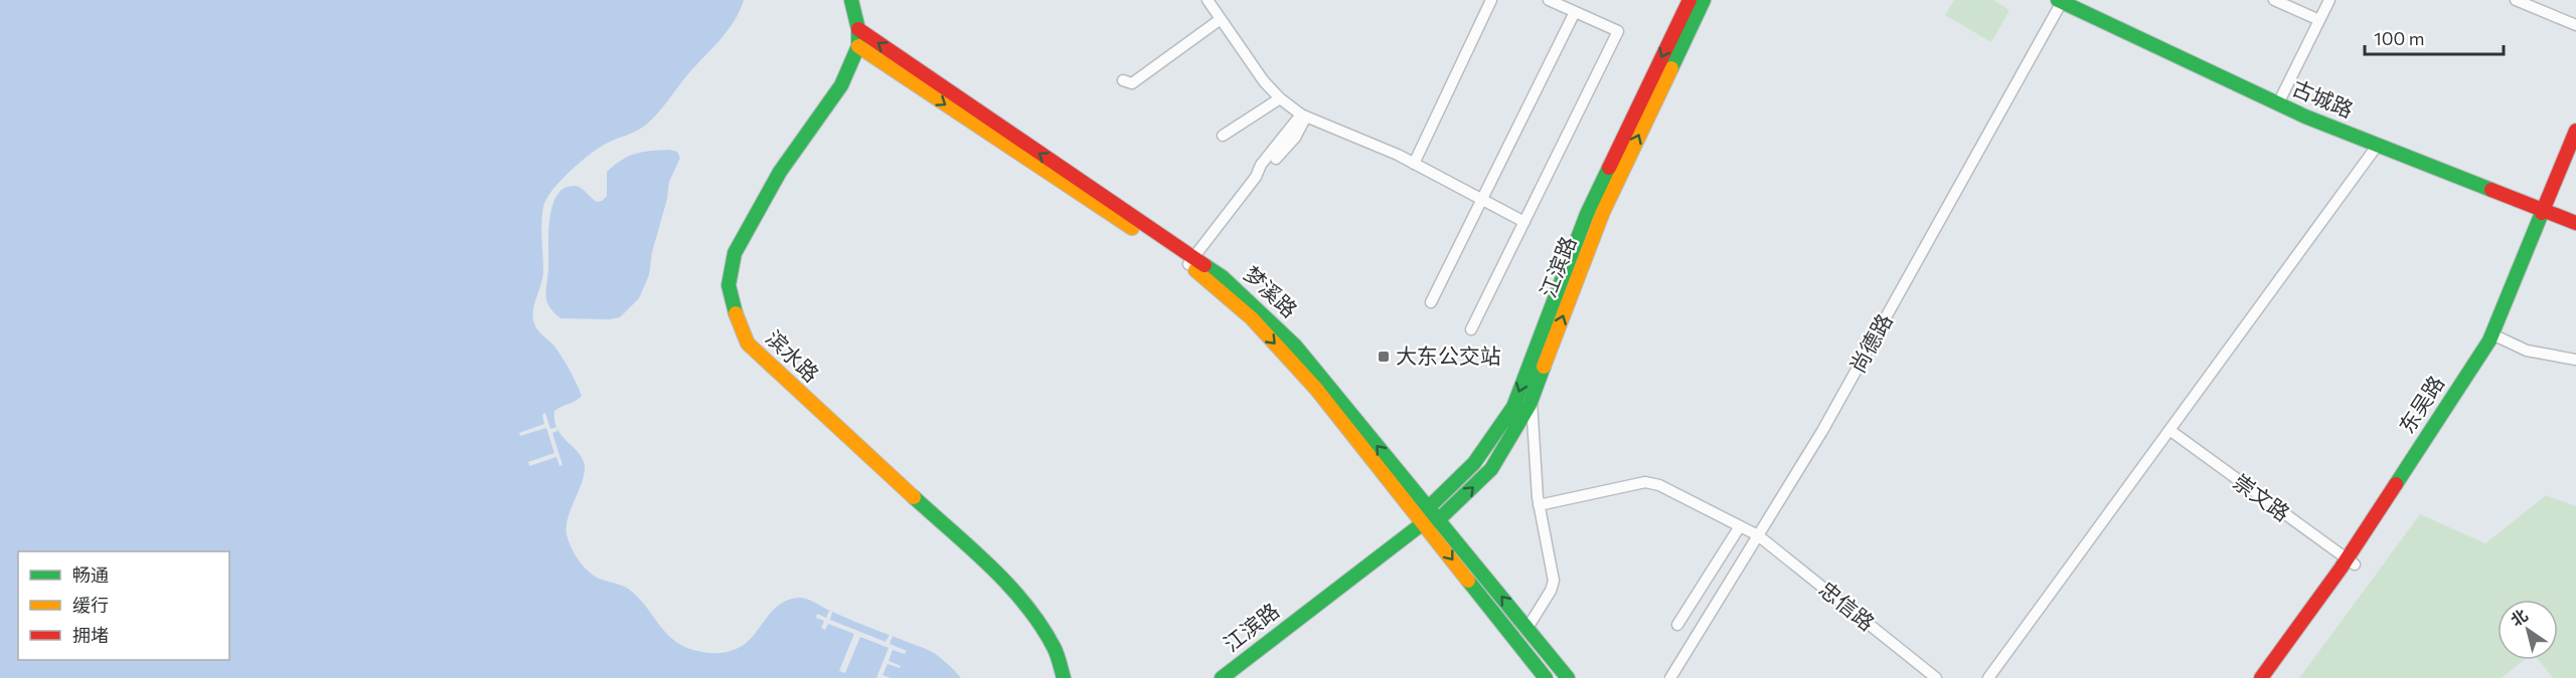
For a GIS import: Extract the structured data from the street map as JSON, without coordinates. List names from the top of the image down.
{
  "streets": {
    "main road": [
      "古城路",
      "江滨路",
      "梦溪路",
      "滨水路",
      "东吴路"
    ],
    "street": ["尚德路", "崇文路", "忠信路"]
  },
  "crossings": [
    ["古城路", "尚德路"],
    ["古城路", "东吴路"],
    ["江滨路", "梦溪路"],
    ["梦溪路", "滨水路"],
    ["尚德路", "忠信路"],
    ["东吴路", "崇文路"]
  ],
  "places": {
    "transit": ["大东公交站"]
  },
  "legend": ["畅通", "缓行", "拥堵"],
  "scale_bar": "100 m",
  "north": "top left"
}
